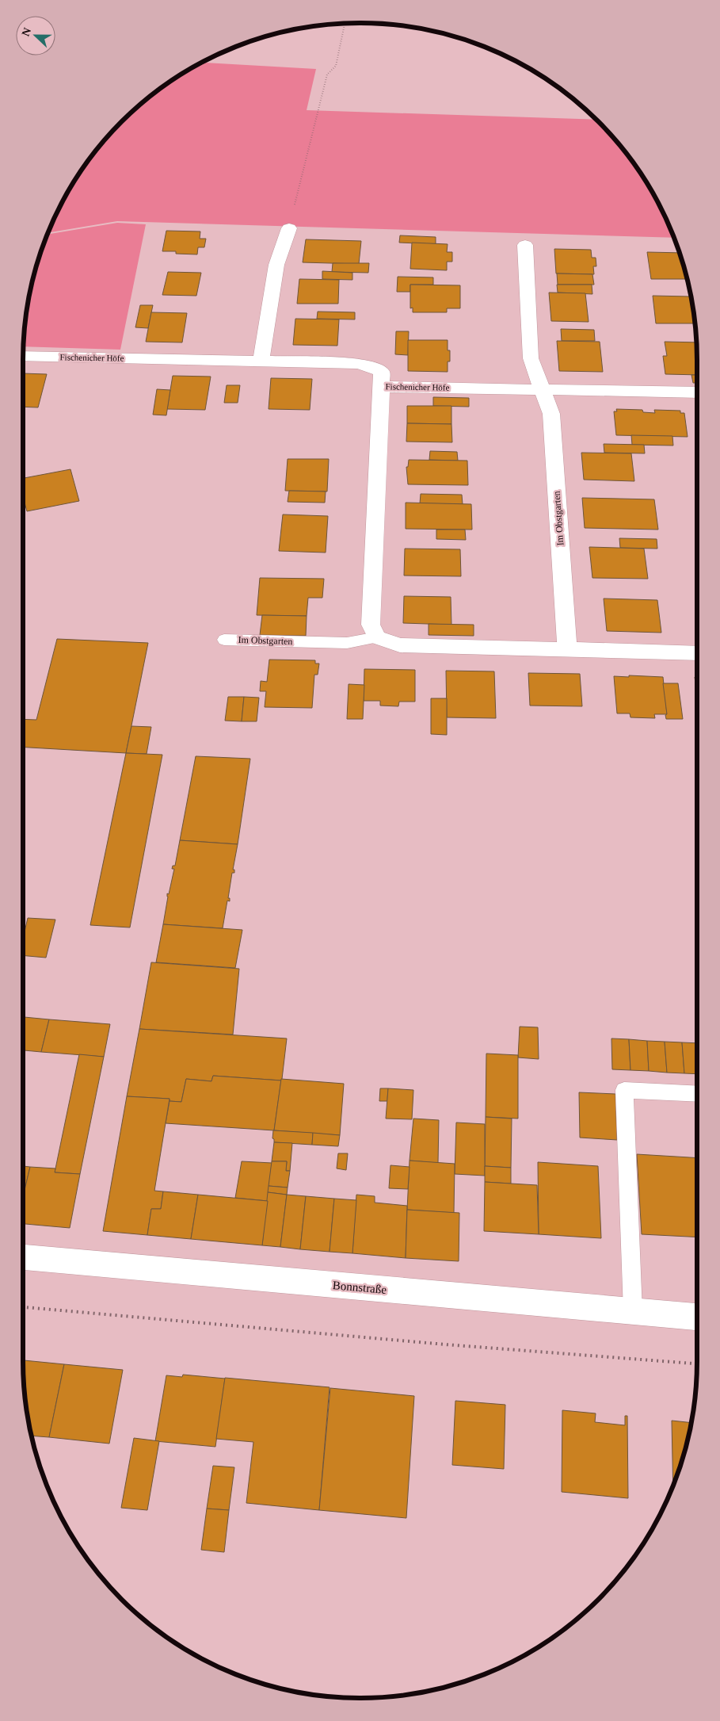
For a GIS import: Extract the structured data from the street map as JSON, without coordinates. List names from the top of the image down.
{
  "streets": {
    "street": ["Fischenicher Höfe", "Im Obstgarten", "Bonnstraße"]
  },
  "crossings": [
    ["Fischenicher Höfe", "Im Obstgarten"]
  ],
  "north": "left"
}
